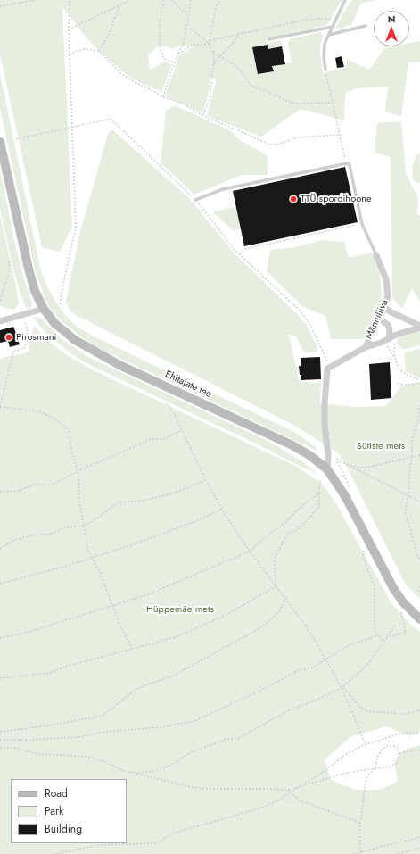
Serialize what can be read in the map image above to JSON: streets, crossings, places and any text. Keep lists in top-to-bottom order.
{
  "streets": {
    "main road": ["Ehitajate tee"],
    "street": ["Männiliiva"]
  },
  "parks": ["Sütiste mets", "Hüppemäe mets"],
  "places": ["TTÜ spordihoone", "Pirosmani"],
  "legend": ["Road", "Park", "Building"],
  "north": "top"
}
